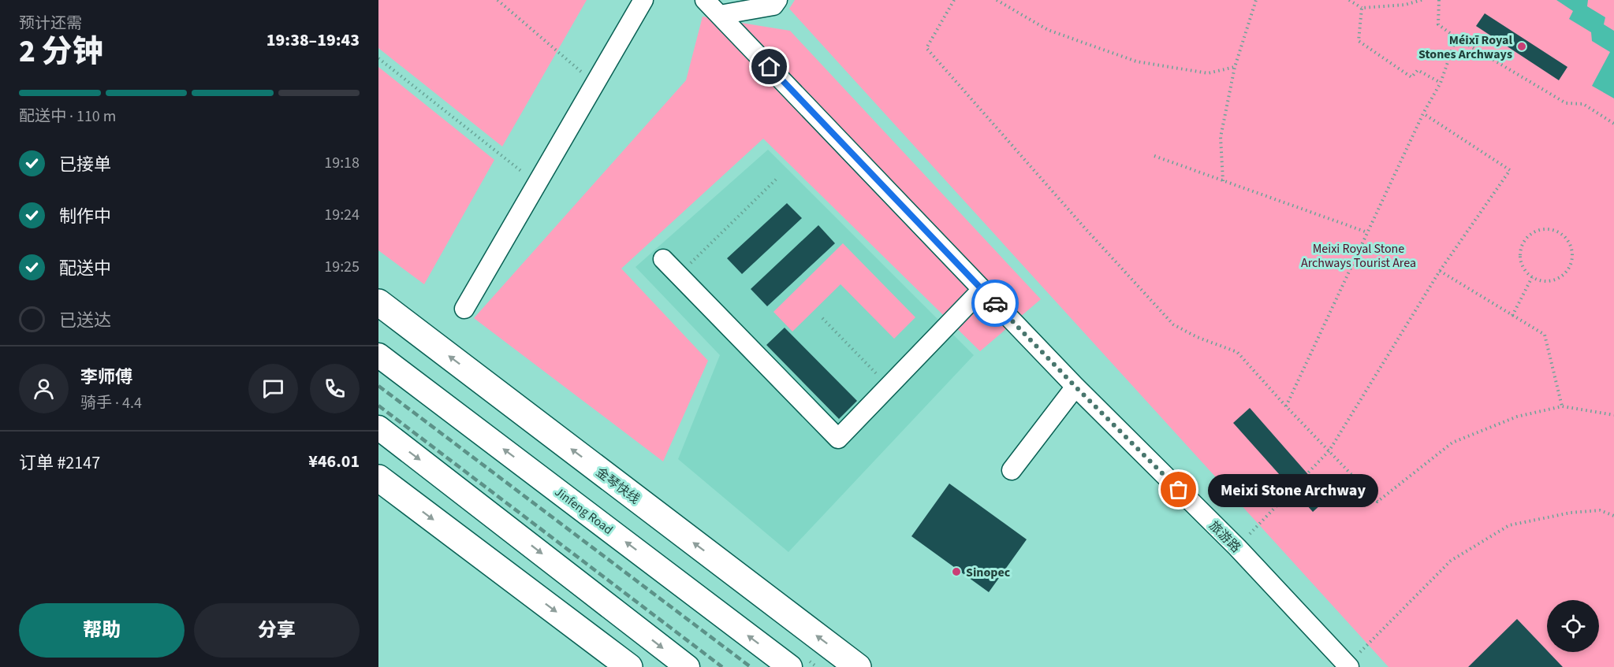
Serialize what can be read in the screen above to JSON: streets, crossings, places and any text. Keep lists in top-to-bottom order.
{
  "streets": {
    "highway": ["金琴快线"],
    "main road": ["Jinfeng Road"],
    "street": ["旅游路"]
  },
  "parks": ["Meixi Royal Stone Archways Tourist Area"],
  "places": ["Méixī Royal Stones Archways", "Meixi Stone Archway", "Sinopec"],
  "page": {
    "heading": ["2 分钟", "预计还需", "19:38–19:43"],
    "panel": [
      "李师傅",
      "骑手 · 4.4",
      "订单 #2147",
      "¥46.01"
    ],
    "bar": "配送中 · 110 m",
    "list": [
      ["已接单", "19:18"],
      ["制作中", "19:24"],
      ["配送中", "19:25"],
      "已送达"
    ],
    "bubble": "Meixi Stone Archway",
    "buttons": ["帮助", "分享"]
  }
}
